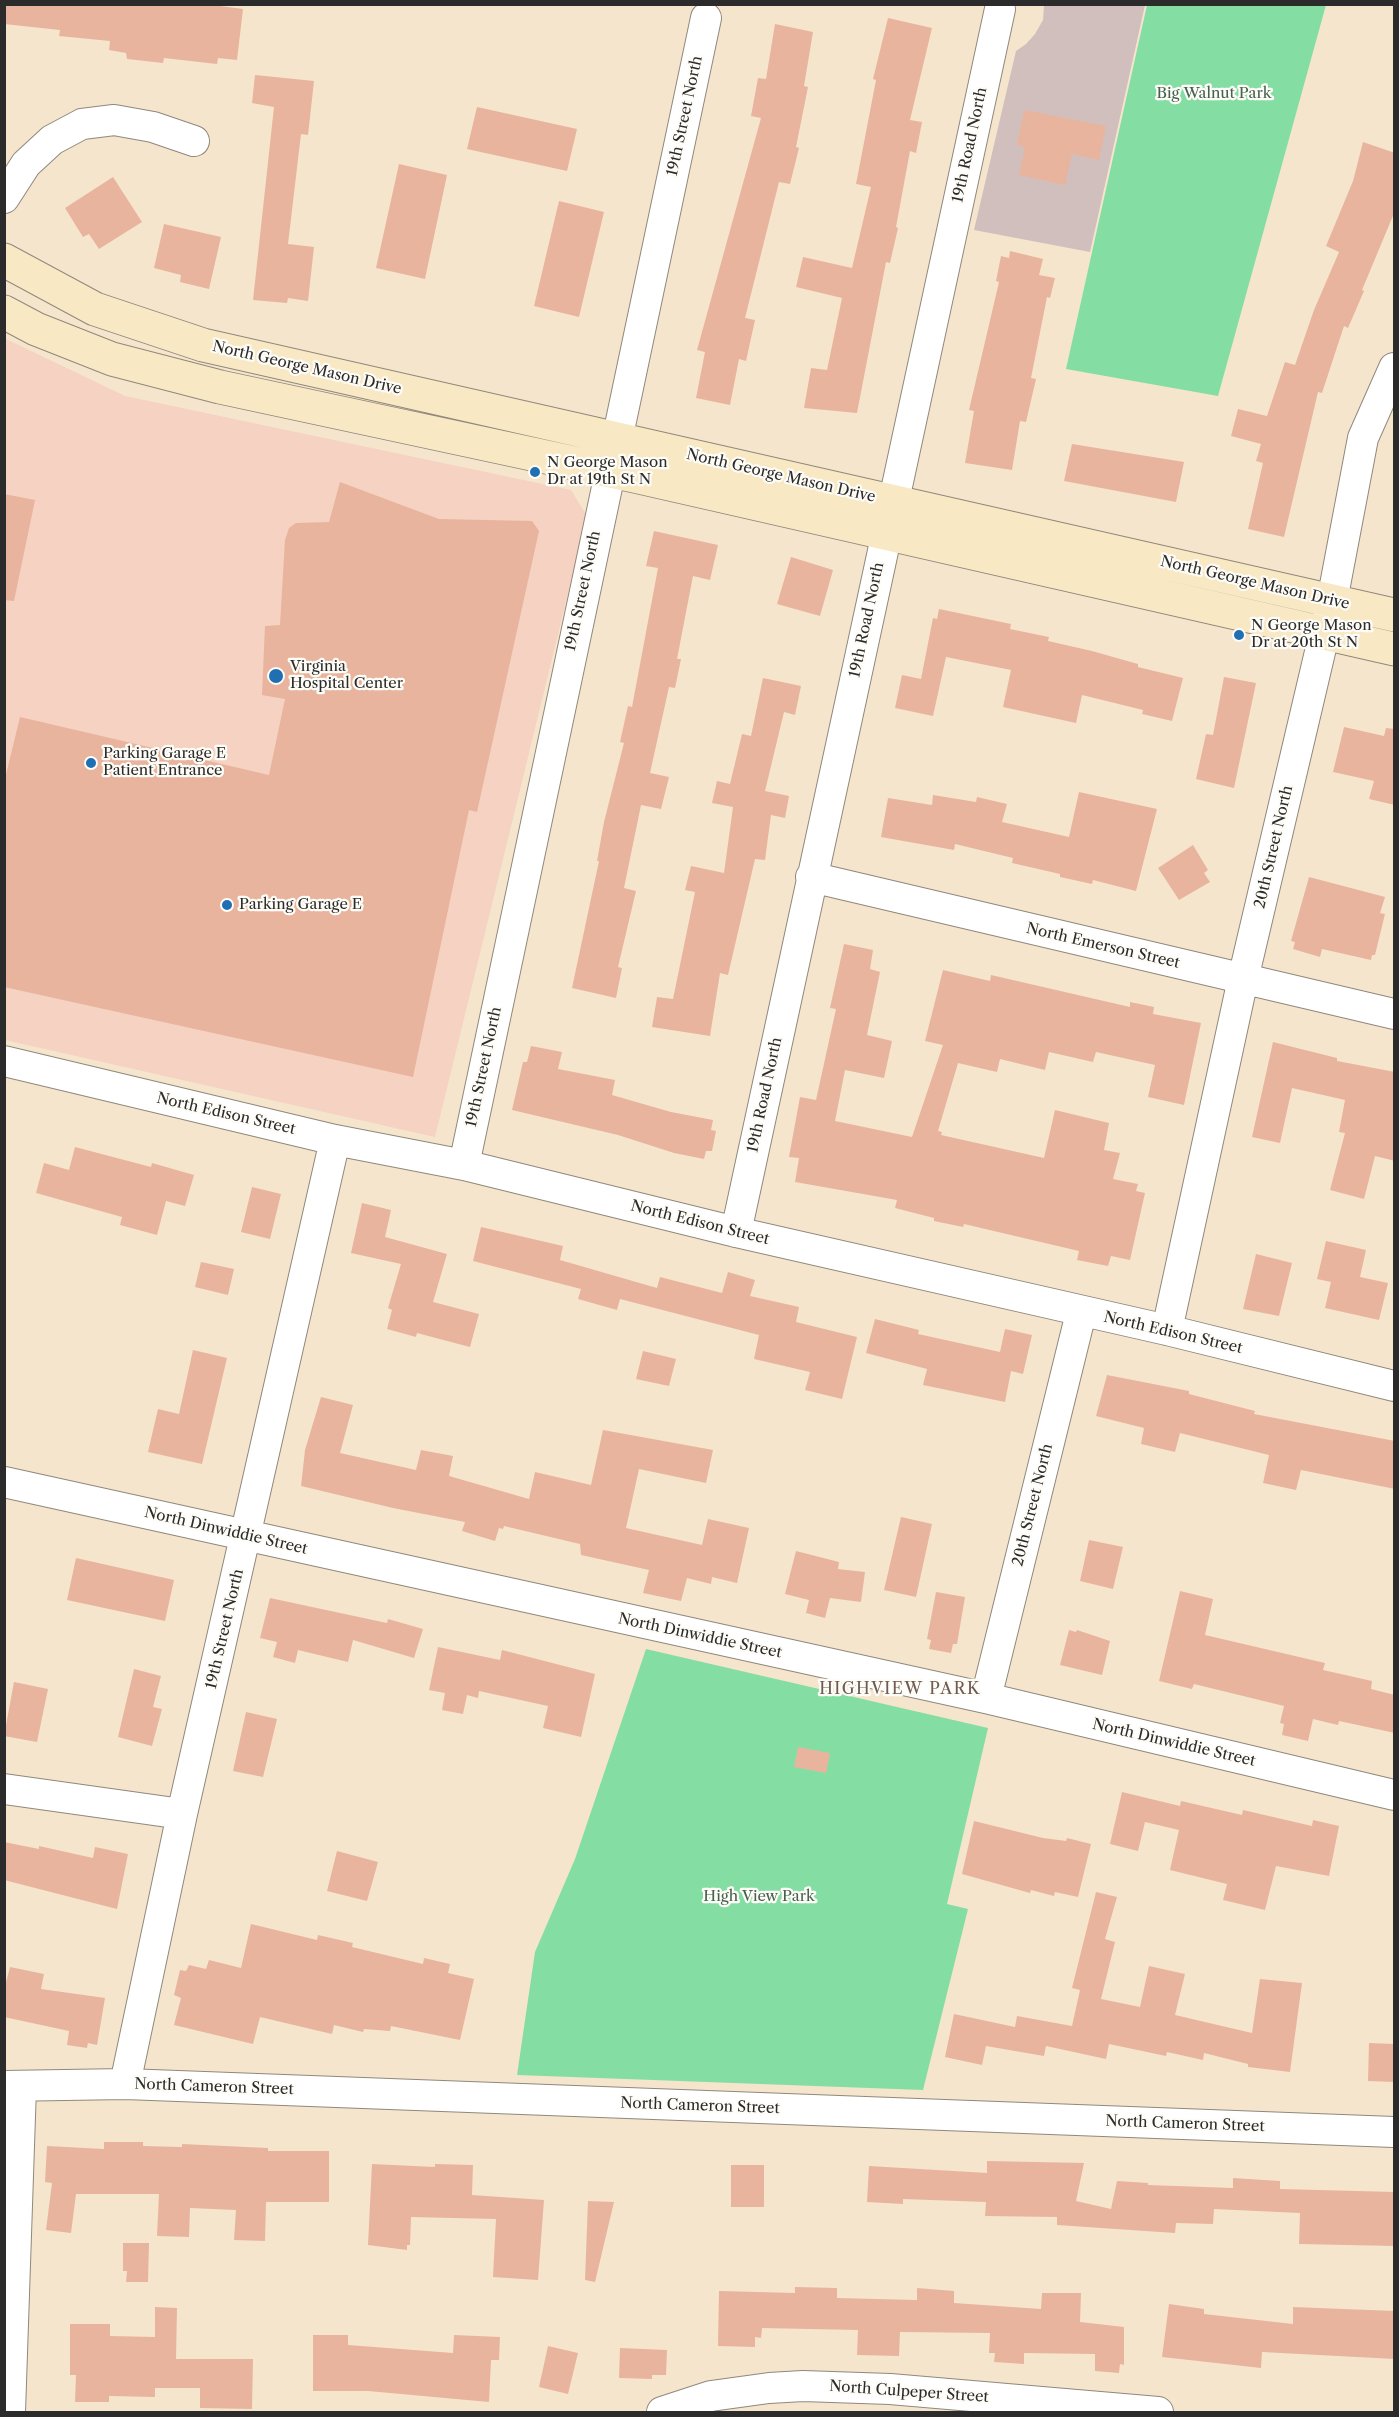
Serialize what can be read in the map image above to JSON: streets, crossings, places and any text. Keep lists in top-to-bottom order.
{
  "streets": {
    "main road": ["North George Mason Drive"],
    "street": [
      "19th Street North",
      "19th Road North",
      "20th Street North",
      "North Emerson Street",
      "North Edison Street",
      "North Dinwiddie Street",
      "North Cameron Street",
      "North Culpeper Street"
    ]
  },
  "crossings": [
    ["19th Street North", "North George Mason Drive"],
    ["19th Street North", "North Edison Street"],
    ["19th Street North", "North Dinwiddie Street"],
    ["19th Street North", "North Cameron Street"],
    ["19th Road North", "North George Mason Drive"],
    ["19th Road North", "North Emerson Street"],
    ["19th Road North", "North Edison Street"],
    ["North George Mason Drive", "20th Street North"],
    ["20th Street North", "North Emerson Street"],
    ["20th Street North", "North Edison Street"],
    ["20th Street North", "North Dinwiddie Street"]
  ],
  "districts": ["HIGHVIEW PARK"],
  "parks": ["Big Walnut Park", "High View Park"],
  "places": [
    "N George Mason Dr at 19th St N",
    "N George Mason Dr at 20th St N",
    "Virginia Hospital Center",
    "Parking Garage E Patient Entrance",
    "Parking Garage E"
  ]
}
